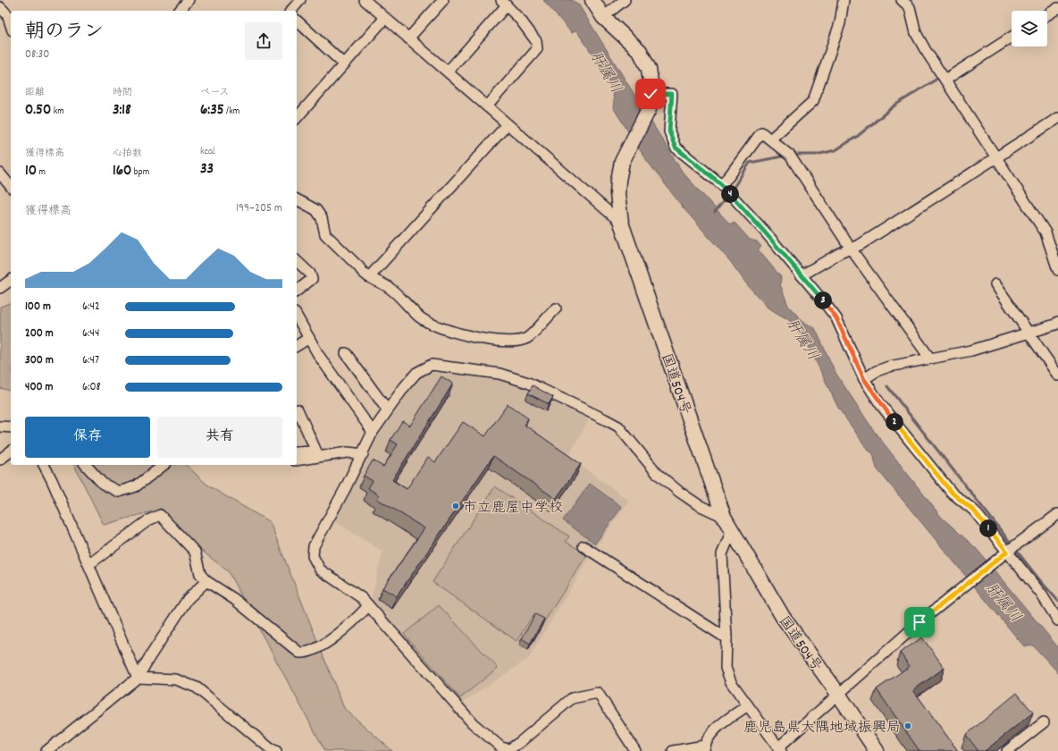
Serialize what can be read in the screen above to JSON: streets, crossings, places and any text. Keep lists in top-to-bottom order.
{
  "streets": {
    "highway": ["国道504号"]
  },
  "water": ["肝属川"],
  "places": ["市立鹿屋中学校", "鹿児島県大隅地域振興局"],
  "page": {
    "heading": ["朝のラン", "08:30"],
    "stats": [
      ["距離", "0.50 km"],
      ["時間", "3:18"],
      ["ペース", "6:35 /km"],
      ["獲得標高", "10 m"],
      ["心拍数", "160 bpm"],
      ["kcal", "33"]
    ],
    "pins": [
      "4",
      "3",
      "2",
      "1"
    ],
    "chart": ["獲得標高", "199–205 m"],
    "list": [
      {
        "name": "100 m",
        "note": "6:42"
      },
      {
        "name": "200 m",
        "note": "6:44"
      },
      {
        "name": "300 m",
        "note": "6:47"
      },
      {
        "name": "400 m",
        "note": "6:08"
      }
    ],
    "buttons": ["保存", "共有"]
  }
}
